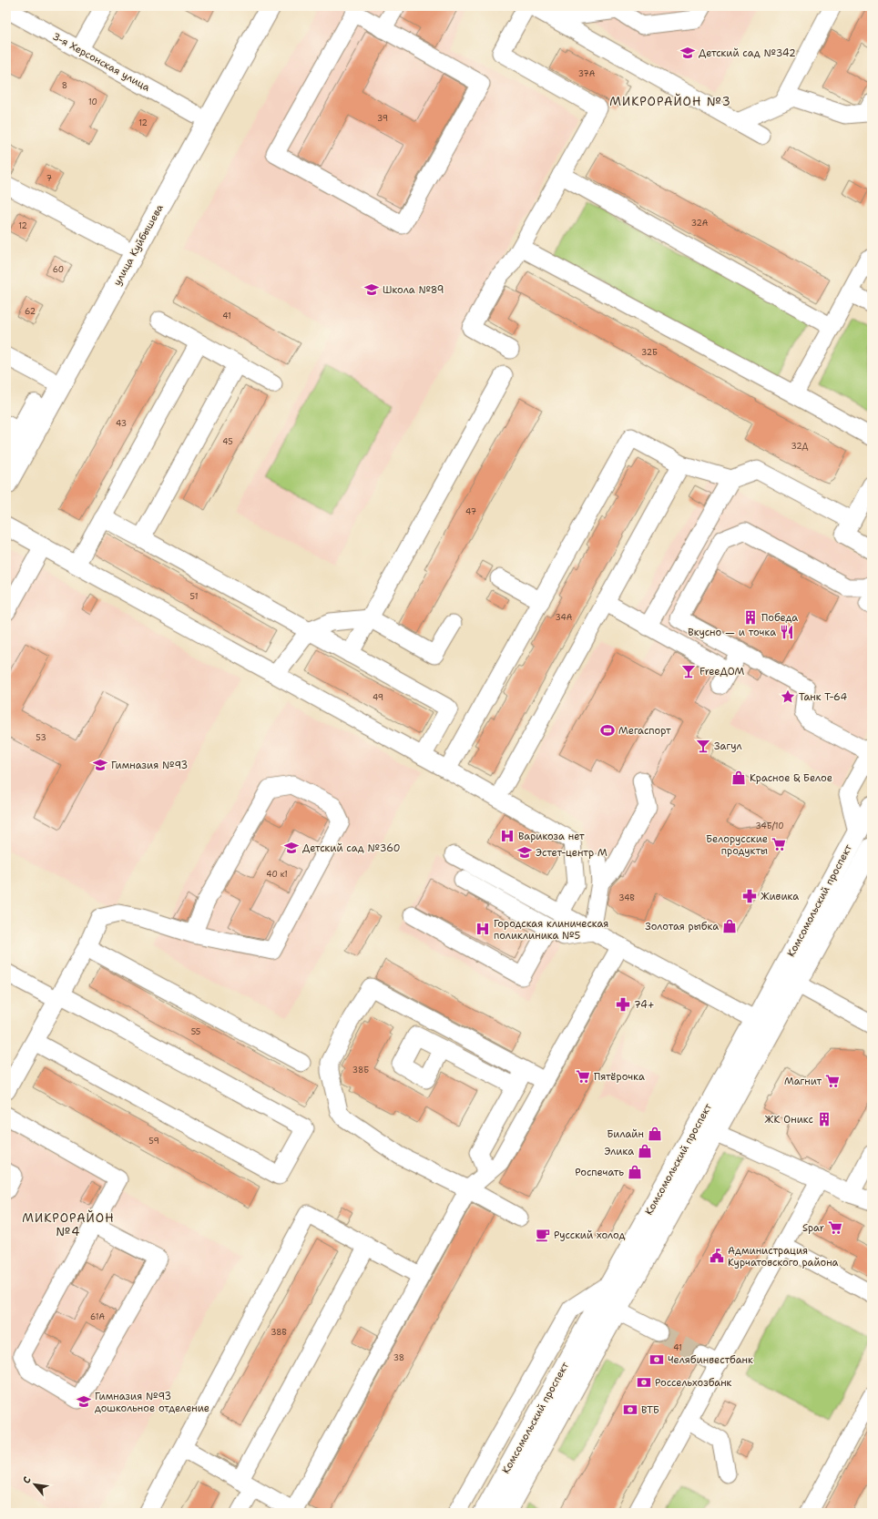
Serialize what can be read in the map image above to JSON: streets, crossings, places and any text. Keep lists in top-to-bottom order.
{
  "streets": {
    "main road": ["улица Куйбышева", "Комсомольский проспект"],
    "street": ["3-я Херсонская улица"]
  },
  "crossings": [
    ["3-я Херсонская улица", "улица Куйбышева"]
  ],
  "districts": ["МИКРОРАЙОН №3", "МИКРОРАЙОН №4"],
  "places": {
    "school or university": [
      "Детский сад №342",
      "Школа №89",
      "Гимназия №93",
      "Детский сад №360",
      "Эстет-центр М",
      "Гимназия №93 дошкольное отделение"
    ],
    "building": ["Победа", "ЖК Оникс"],
    "restaurant": ["Вкусно — и точка"],
    "bar": ["FreeДОМ", "Загул"],
    "place": ["Танк Т-64"],
    "sports": ["Мегаспорт"],
    "shop": [
      "Красное & Белое",
      "Золотая рыбка",
      "Билайн",
      "Элика",
      "Роспечать"
    ],
    "hospital": ["Варикоза нет", "Городская клиническая поликлиника №5"],
    "supermarket": [
      "Белорусские продукты",
      "Пятёрочка",
      "Магнит",
      "Spar"
    ],
    "pharmacy": ["Живика", "74+"],
    "cafe": ["Русский холод"],
    "public building": ["Администрация Курчатовского района"],
    "bank": ["Челябинвестбанк", "Россельхозбанк", "ВТБ"]
  },
  "house_numbers": [
    "37А",
    "8",
    "10",
    "39",
    "12",
    "7",
    "32А",
    "12",
    "60",
    "62",
    "41",
    "32Б",
    "43",
    "45",
    "32Д",
    "47",
    "51",
    "34А",
    "49",
    "53",
    "34Б/10",
    "40 к1",
    "34В",
    "55",
    "38Б",
    "59",
    "61А",
    "38В",
    "41",
    "38"
  ],
  "north": "top left"
}
